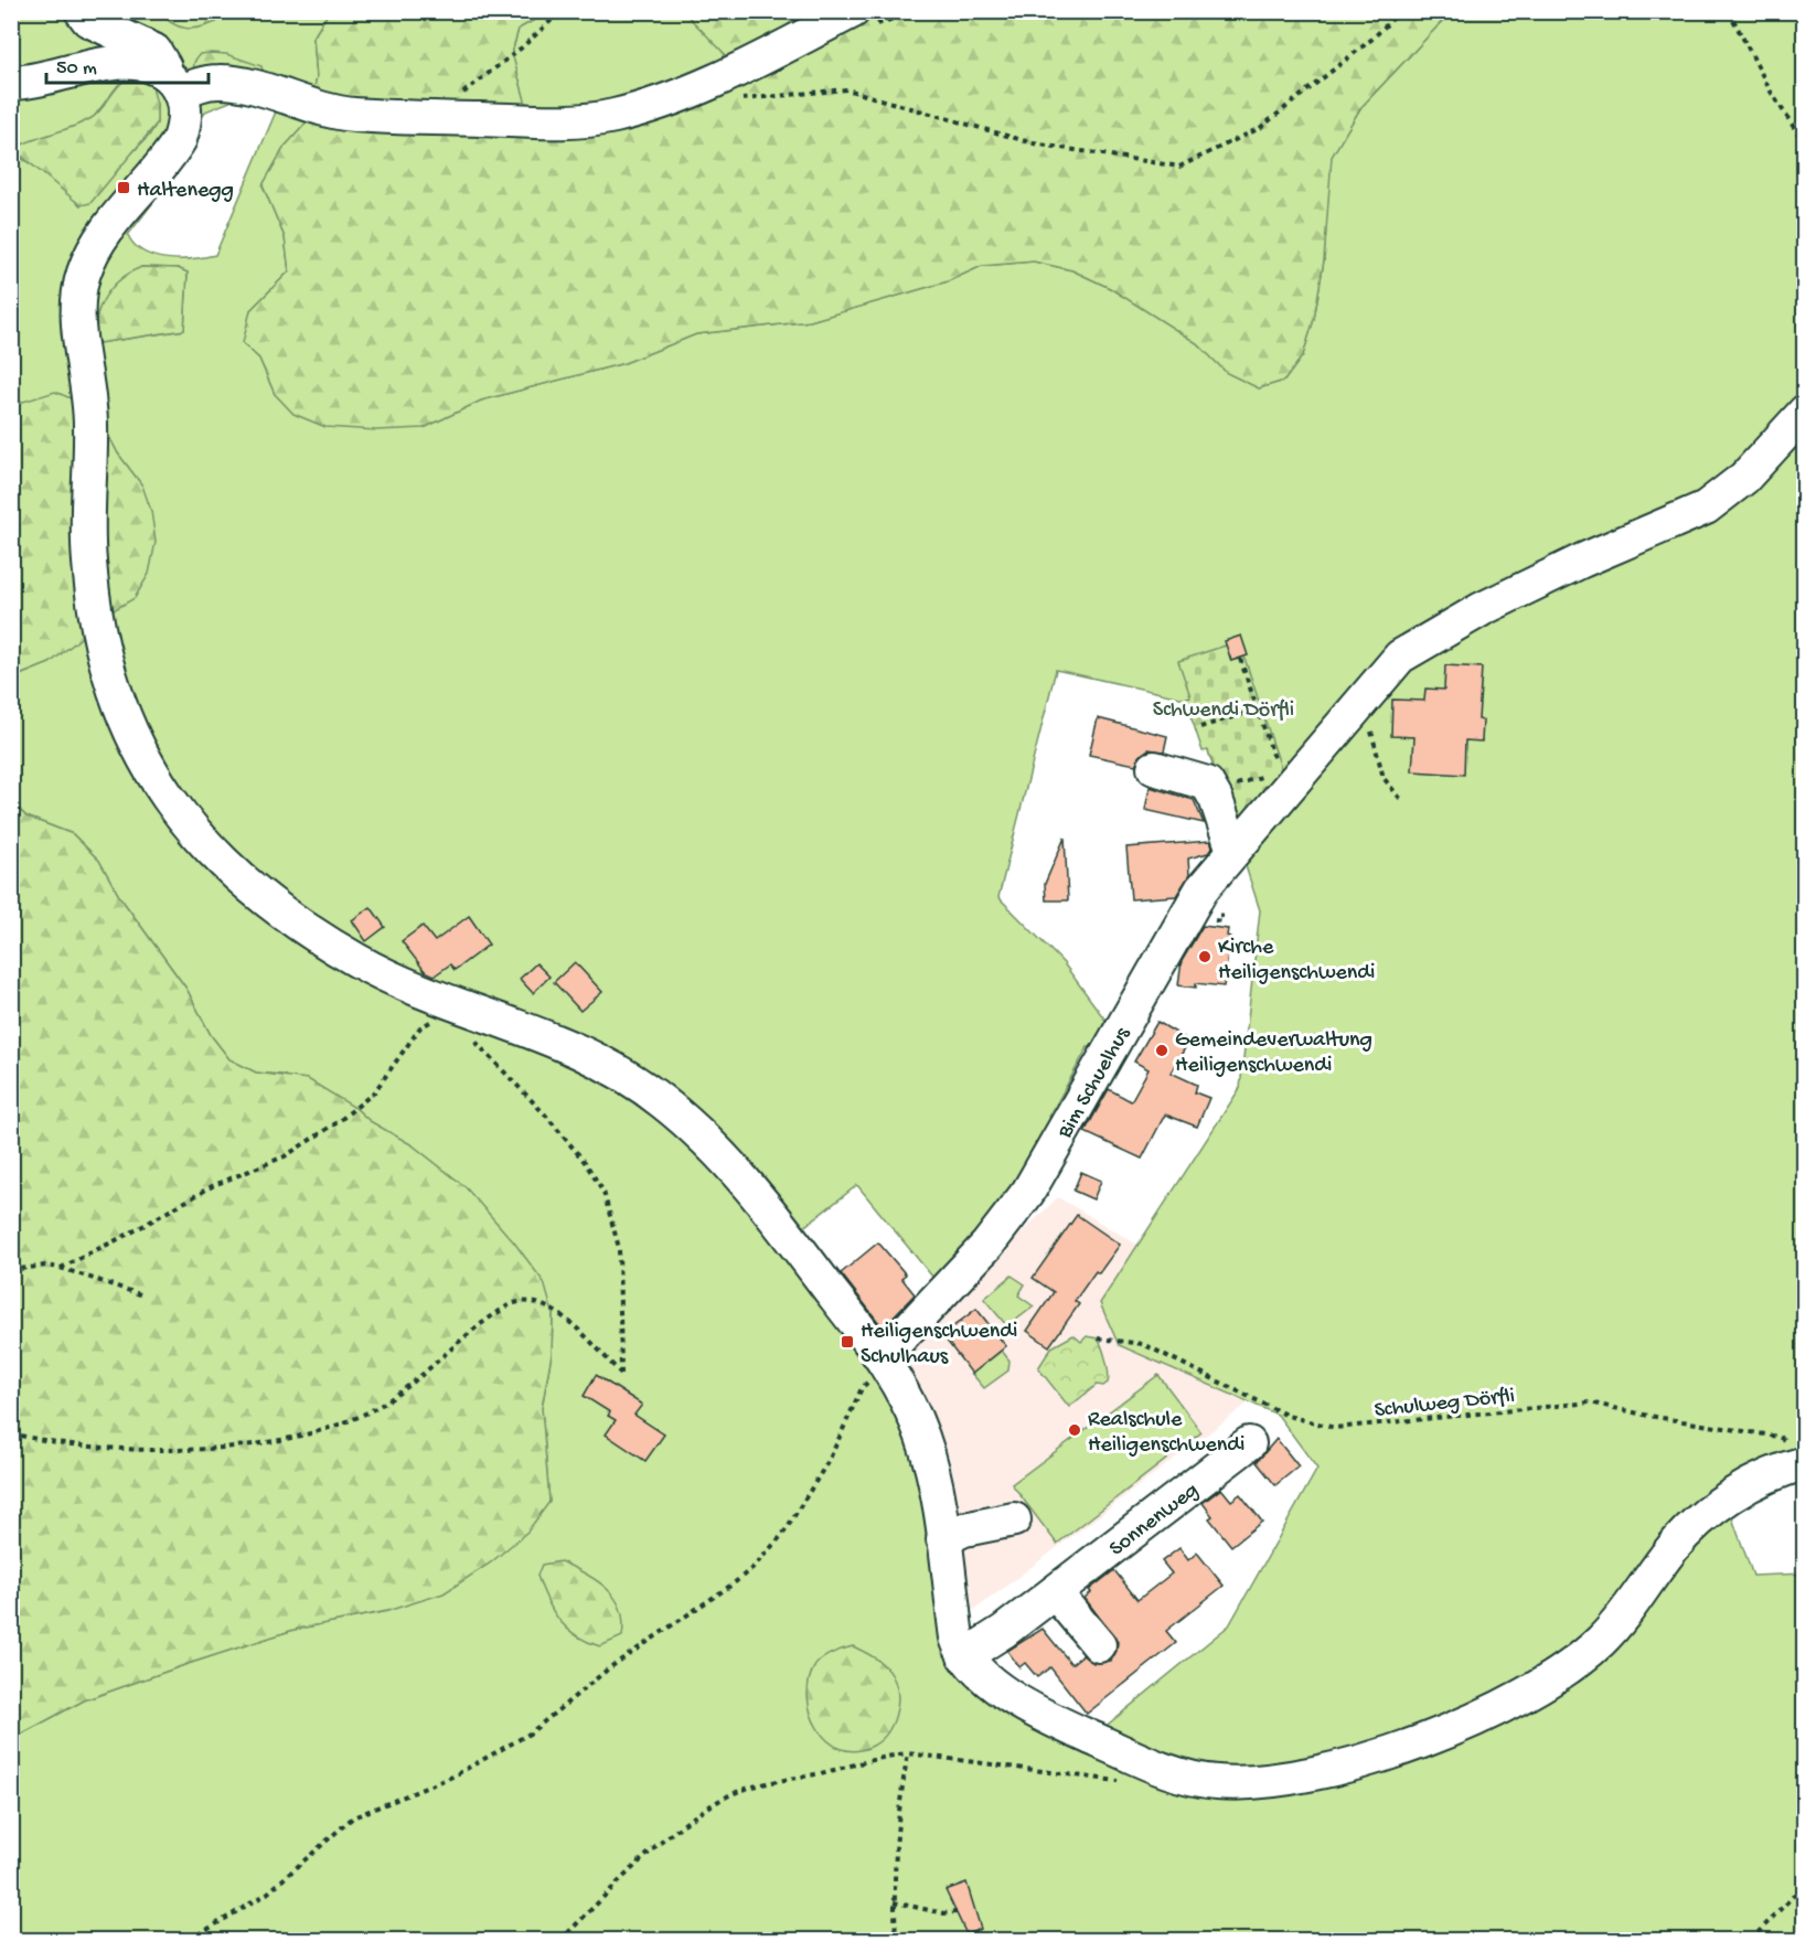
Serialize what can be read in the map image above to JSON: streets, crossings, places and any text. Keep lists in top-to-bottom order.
{
  "streets": {
    "street": ["Bim Schuelhus", "Sonnenweg"],
    "path": ["Schulweg Dörfli"]
  },
  "parks": ["Schwendi Dörfli"],
  "places": {
    "transit": ["Haltenegg", "Heiligenschwendi Schulhaus"],
    "other": ["Kirche Heiligenschwendi", "Gemeindeverwaltung Heiligenschwendi", "Realschule Heiligenschwendi"]
  },
  "scale_bar": "50 m"
}
